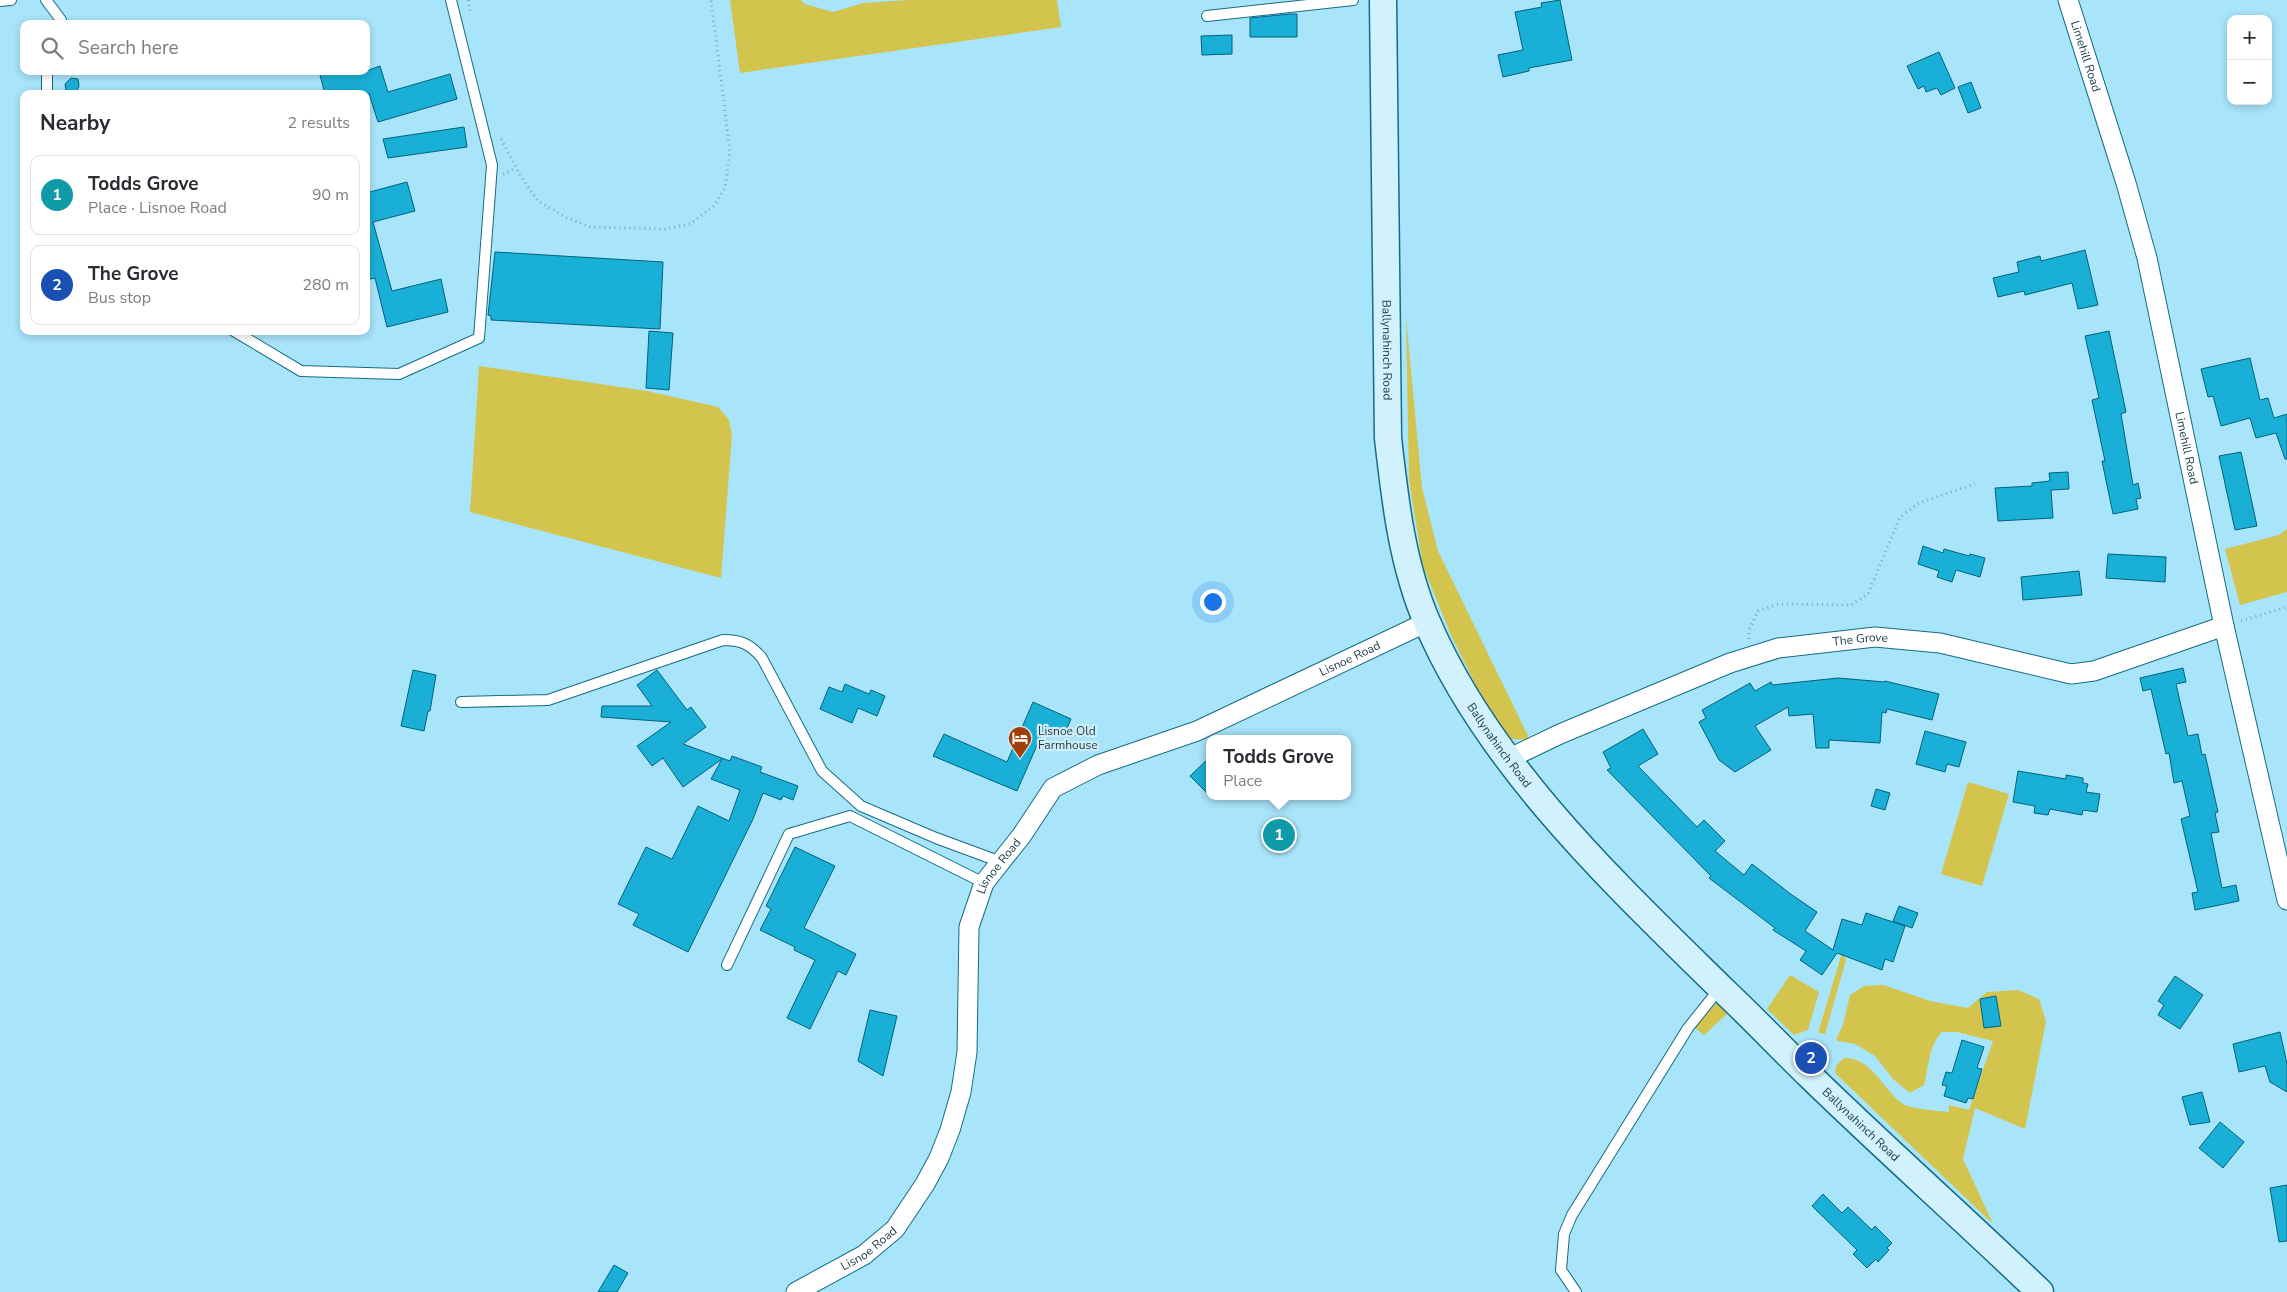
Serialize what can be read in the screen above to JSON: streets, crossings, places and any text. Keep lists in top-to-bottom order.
{
  "streets": {
    "street": [
      "Limehill Road",
      "Ballynahinch Road",
      "The Grove",
      "Lisnoe Road"
    ]
  },
  "crossings": [
    ["Limehill Road", "The Grove"],
    ["Ballynahinch Road", "The Grove"],
    ["Ballynahinch Road", "Lisnoe Road"]
  ],
  "places": {
    "hotel": ["Lisnoe Old Farmhouse"]
  },
  "page": {
    "map_buttons": ["+", "−"],
    "search": "Search here",
    "heading": ["Nearby", "2 results"],
    "list": [
      {
        "mark": "1",
        "name": "Todds Grove",
        "note": "Place · Lisnoe Road",
        "value": "90 m"
      },
      {
        "mark": "2",
        "name": "The Grove",
        "note": "Bus stop",
        "value": "280 m"
      }
    ],
    "popup": ["Todds Grove", "Place"],
    "pins": ["1", "2"]
  }
}
